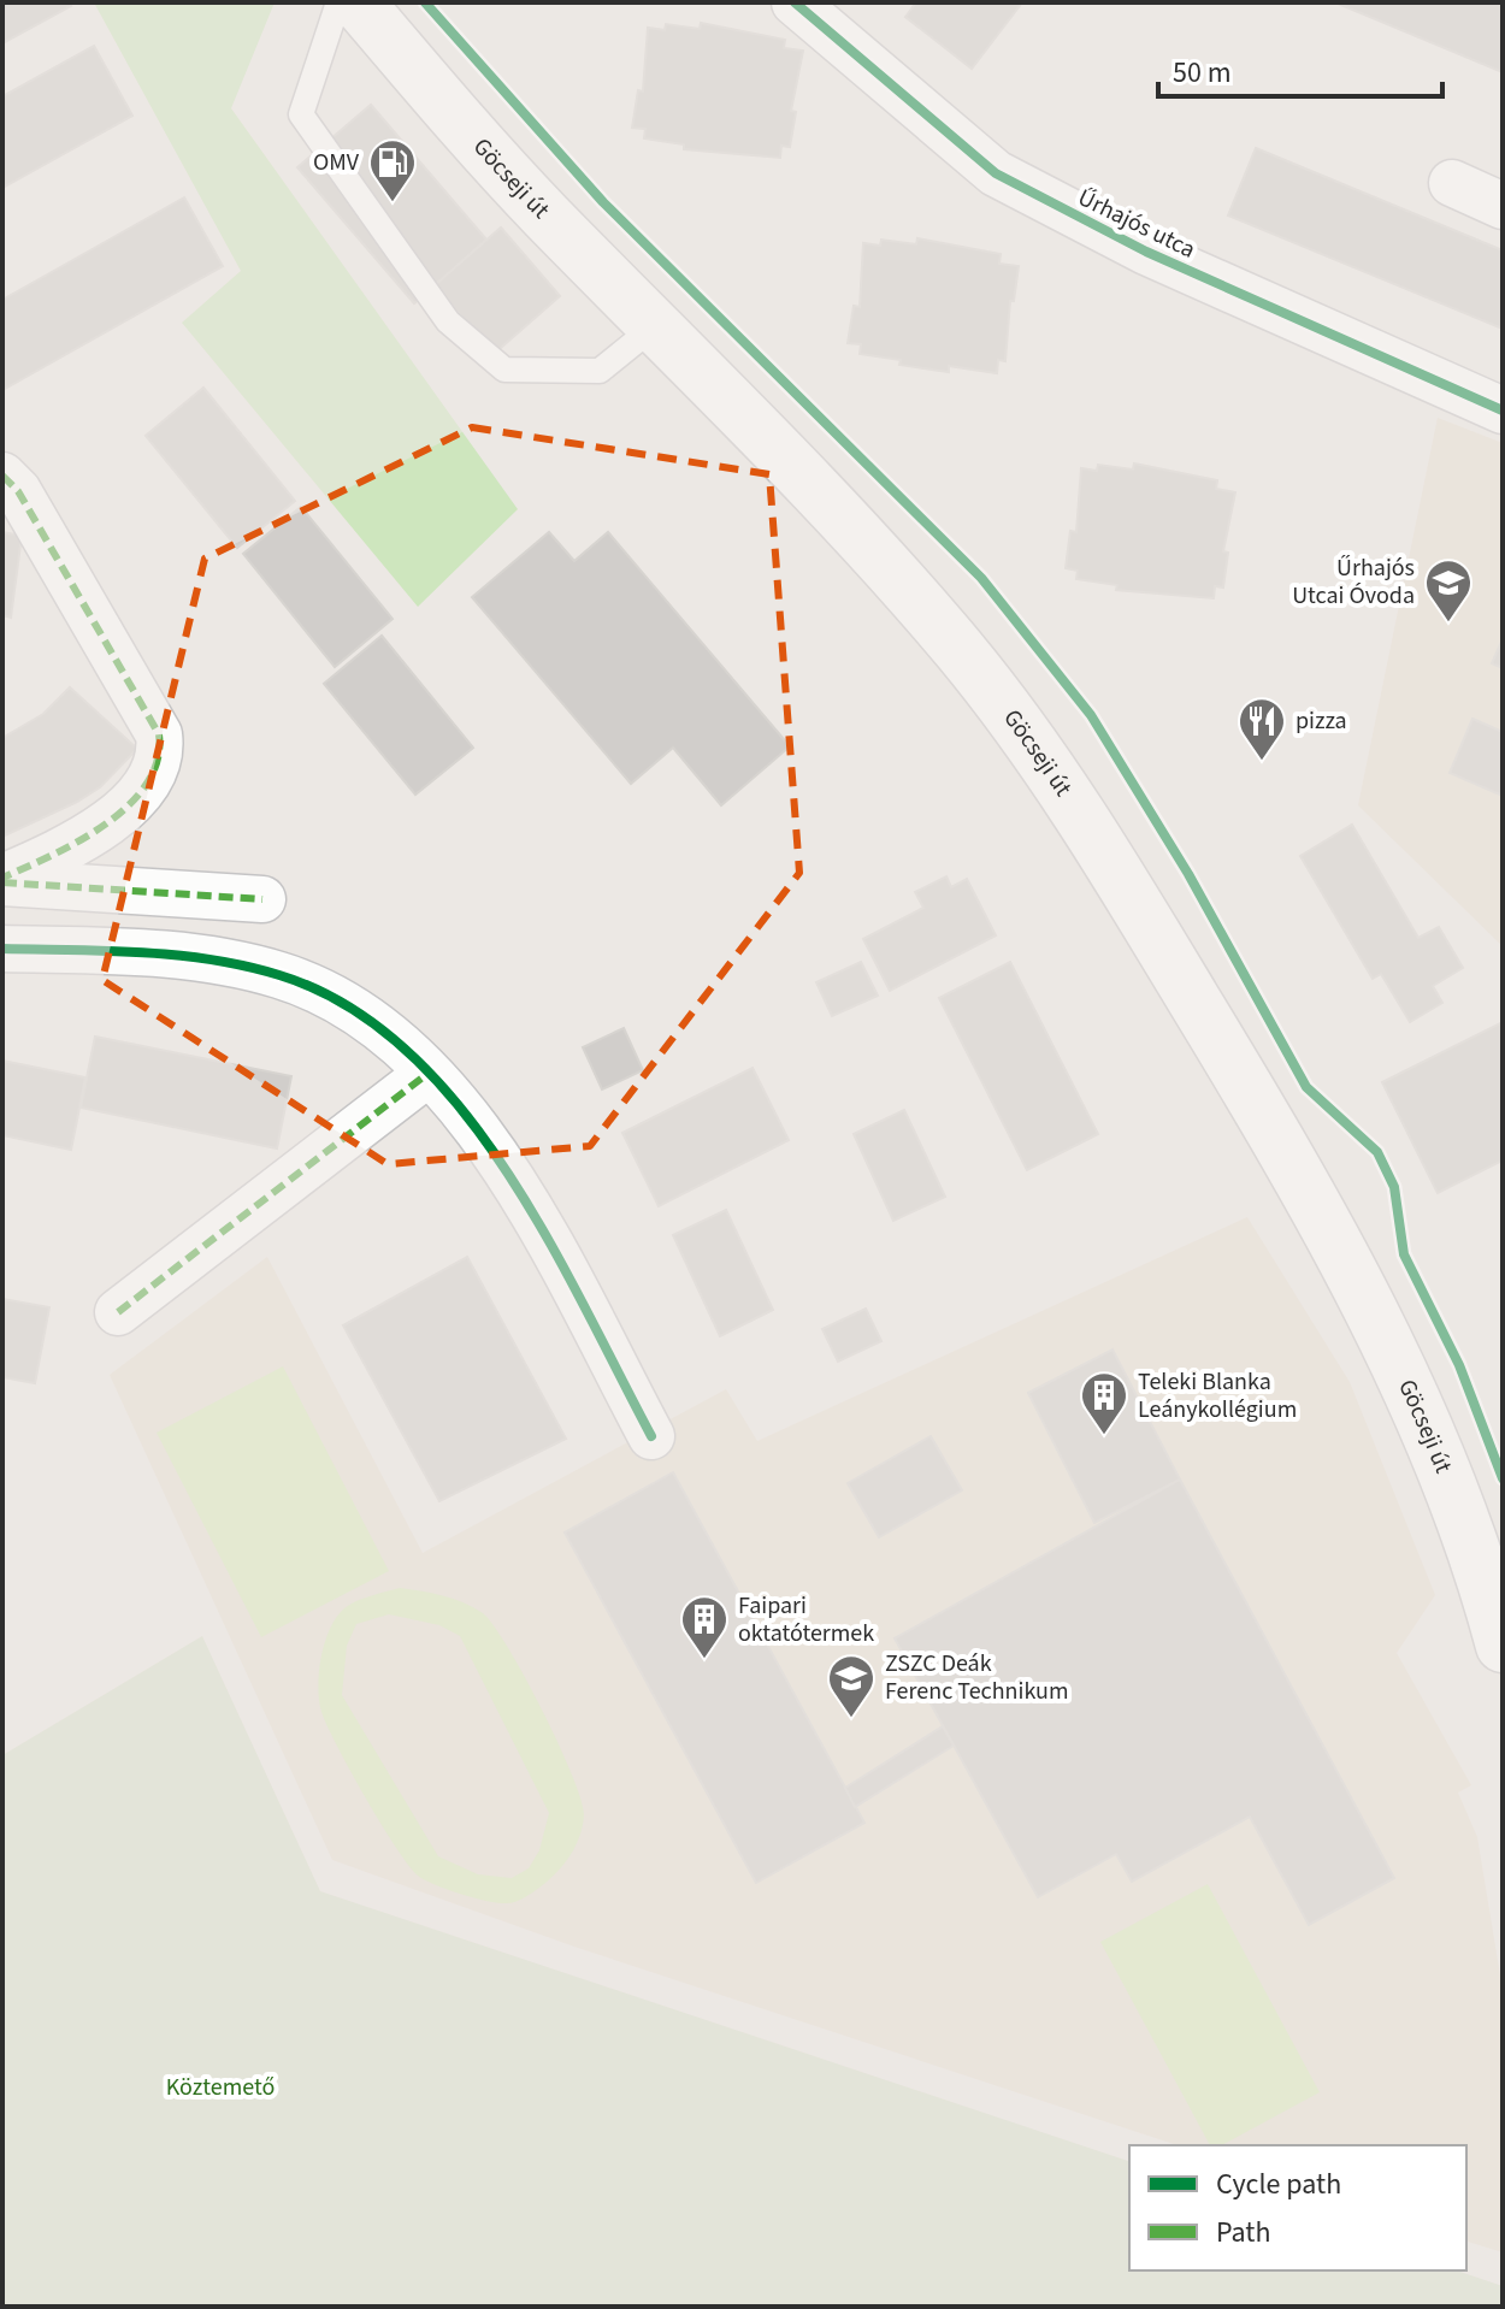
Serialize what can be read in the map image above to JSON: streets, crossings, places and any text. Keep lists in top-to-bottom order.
{
  "streets": {
    "main road": ["Göcseji út"],
    "street": ["Űrhajós utca"]
  },
  "parks": ["Köztemető"],
  "places": {
    "fuel station": ["OMV"],
    "school or university": ["Űrhajós Utcai Óvoda", "ZSZC Deák Ferenc Technikum"],
    "restaurant": ["pizza"],
    "building": ["Teleki Blanka Leánykollégium", "Faipari oktatótermek"]
  },
  "legend": ["Cycle path", "Path"],
  "scale_bar": "50 m"
}
